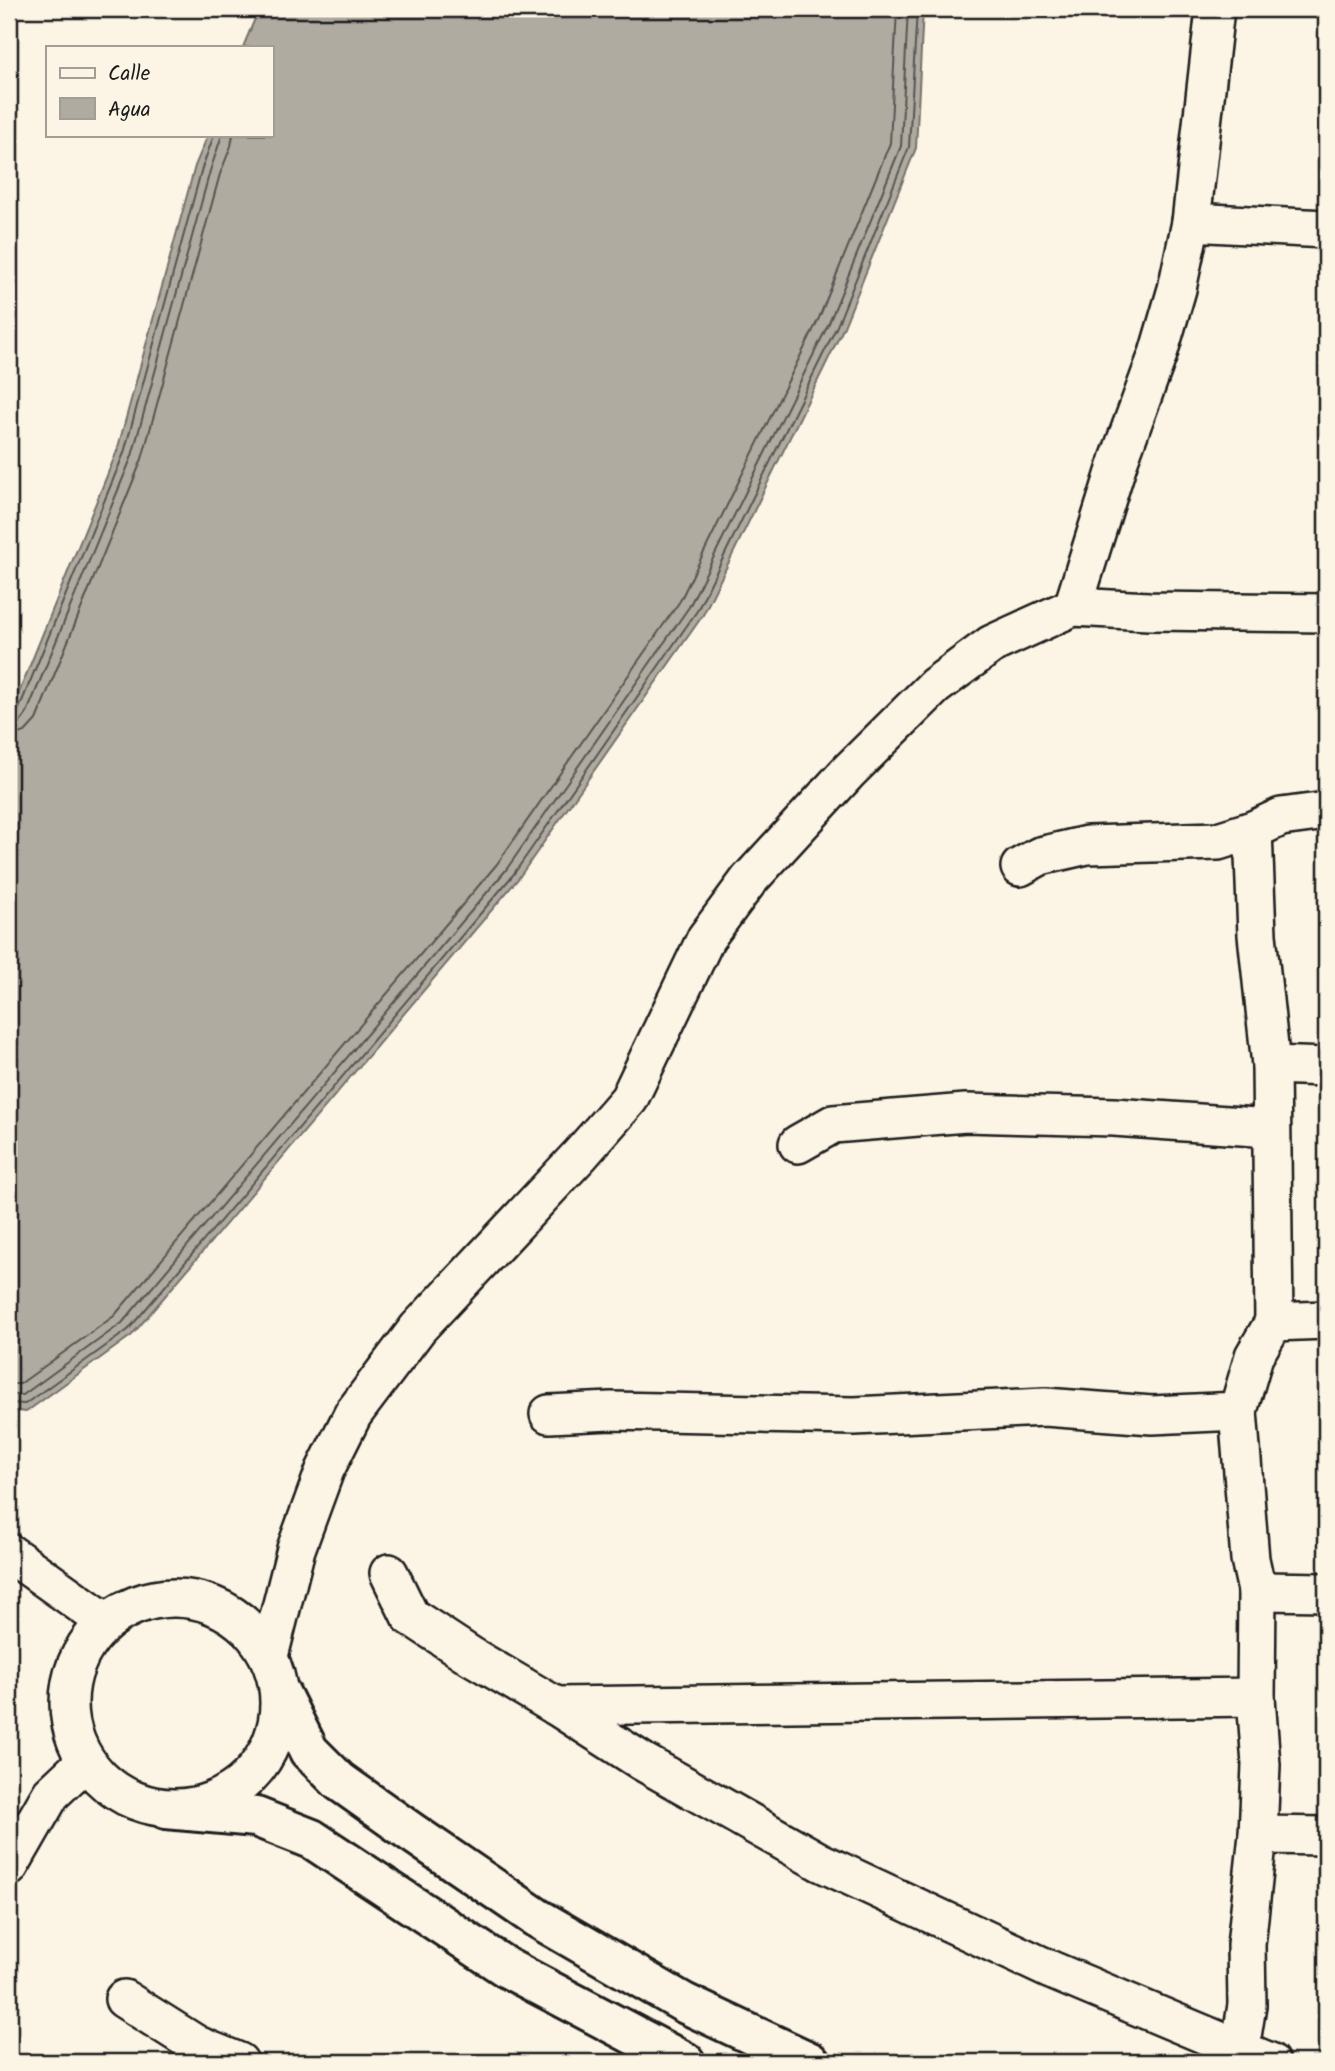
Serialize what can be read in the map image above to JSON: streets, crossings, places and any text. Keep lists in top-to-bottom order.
{
  "legend": ["Calle", "Agua"]
}
